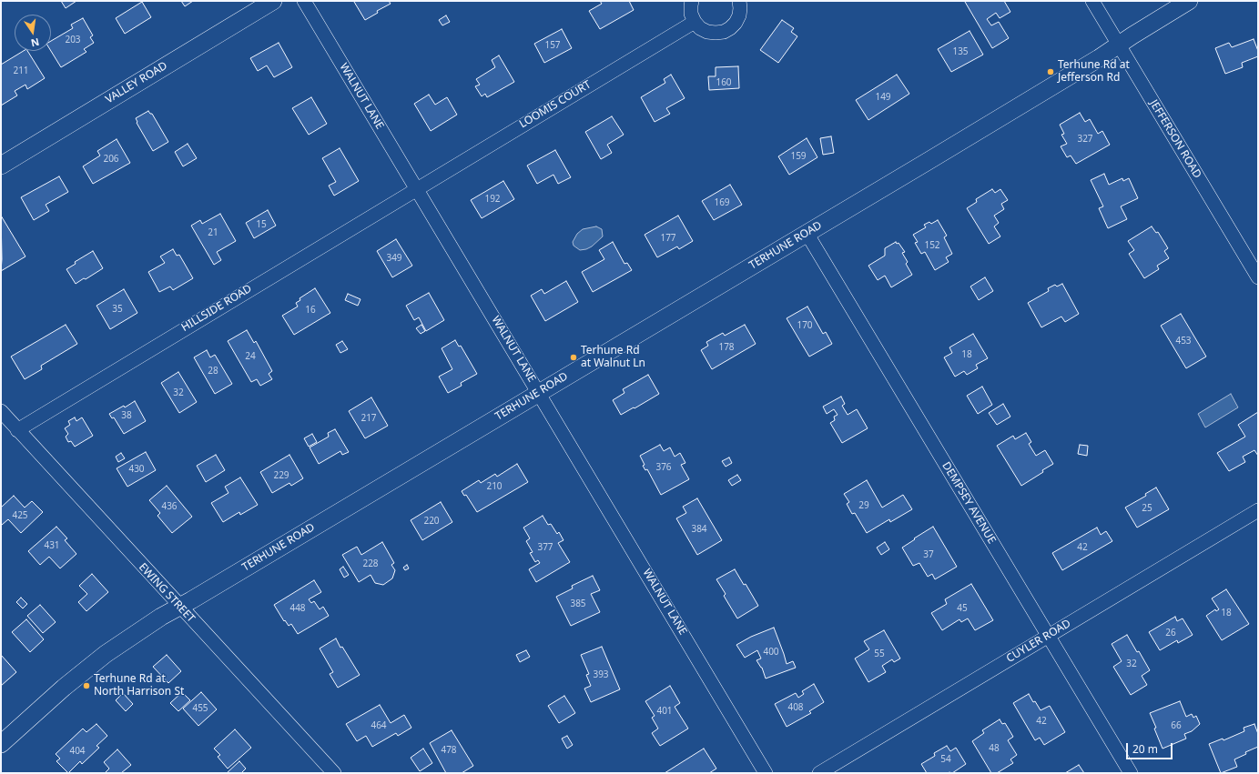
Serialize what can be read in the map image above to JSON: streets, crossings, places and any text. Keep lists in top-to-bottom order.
{
  "streets": {
    "street": [
      "VALLEY ROAD",
      "WALNUT LANE",
      "LOOMIS COURT",
      "JEFFERSON ROAD",
      "TERHUNE ROAD",
      "HILLSIDE ROAD",
      "DEMPSEY AVENUE",
      "EWING STREET",
      "CUYLER ROAD"
    ]
  },
  "crossings": [
    ["WALNUT LANE", "LOOMIS COURT"],
    ["WALNUT LANE", "TERHUNE ROAD"],
    ["WALNUT LANE", "HILLSIDE ROAD"],
    ["LOOMIS COURT", "HILLSIDE ROAD"],
    ["JEFFERSON ROAD", "TERHUNE ROAD"],
    ["TERHUNE ROAD", "DEMPSEY AVENUE"],
    ["TERHUNE ROAD", "EWING STREET"],
    ["HILLSIDE ROAD", "EWING STREET"],
    ["DEMPSEY AVENUE", "CUYLER ROAD"]
  ],
  "places": ["Terhune Rd at Jefferson Rd", "Terhune Rd at Walnut Ln", "Terhune Rd at North Harrison St"],
  "house_numbers": [
    "203",
    "157",
    "135",
    "211",
    "160",
    "149",
    "327",
    "159",
    "206",
    "192",
    "169",
    "15",
    "21",
    "177",
    "152",
    "349",
    "35",
    "16",
    "170",
    "453",
    "178",
    "18",
    "24",
    "28",
    "32",
    "38",
    "217",
    "376",
    "430",
    "229",
    "210",
    "29",
    "436",
    "25",
    "425",
    "220",
    "384",
    "431",
    "377",
    "42",
    "37",
    "228",
    "385",
    "448",
    "45",
    "18",
    "26",
    "400",
    "55",
    "32",
    "393",
    "408",
    "455",
    "401",
    "42",
    "464",
    "66",
    "48",
    "478",
    "404",
    "54"
  ],
  "scale_bar": "20 m",
  "north": "bottom"
}
